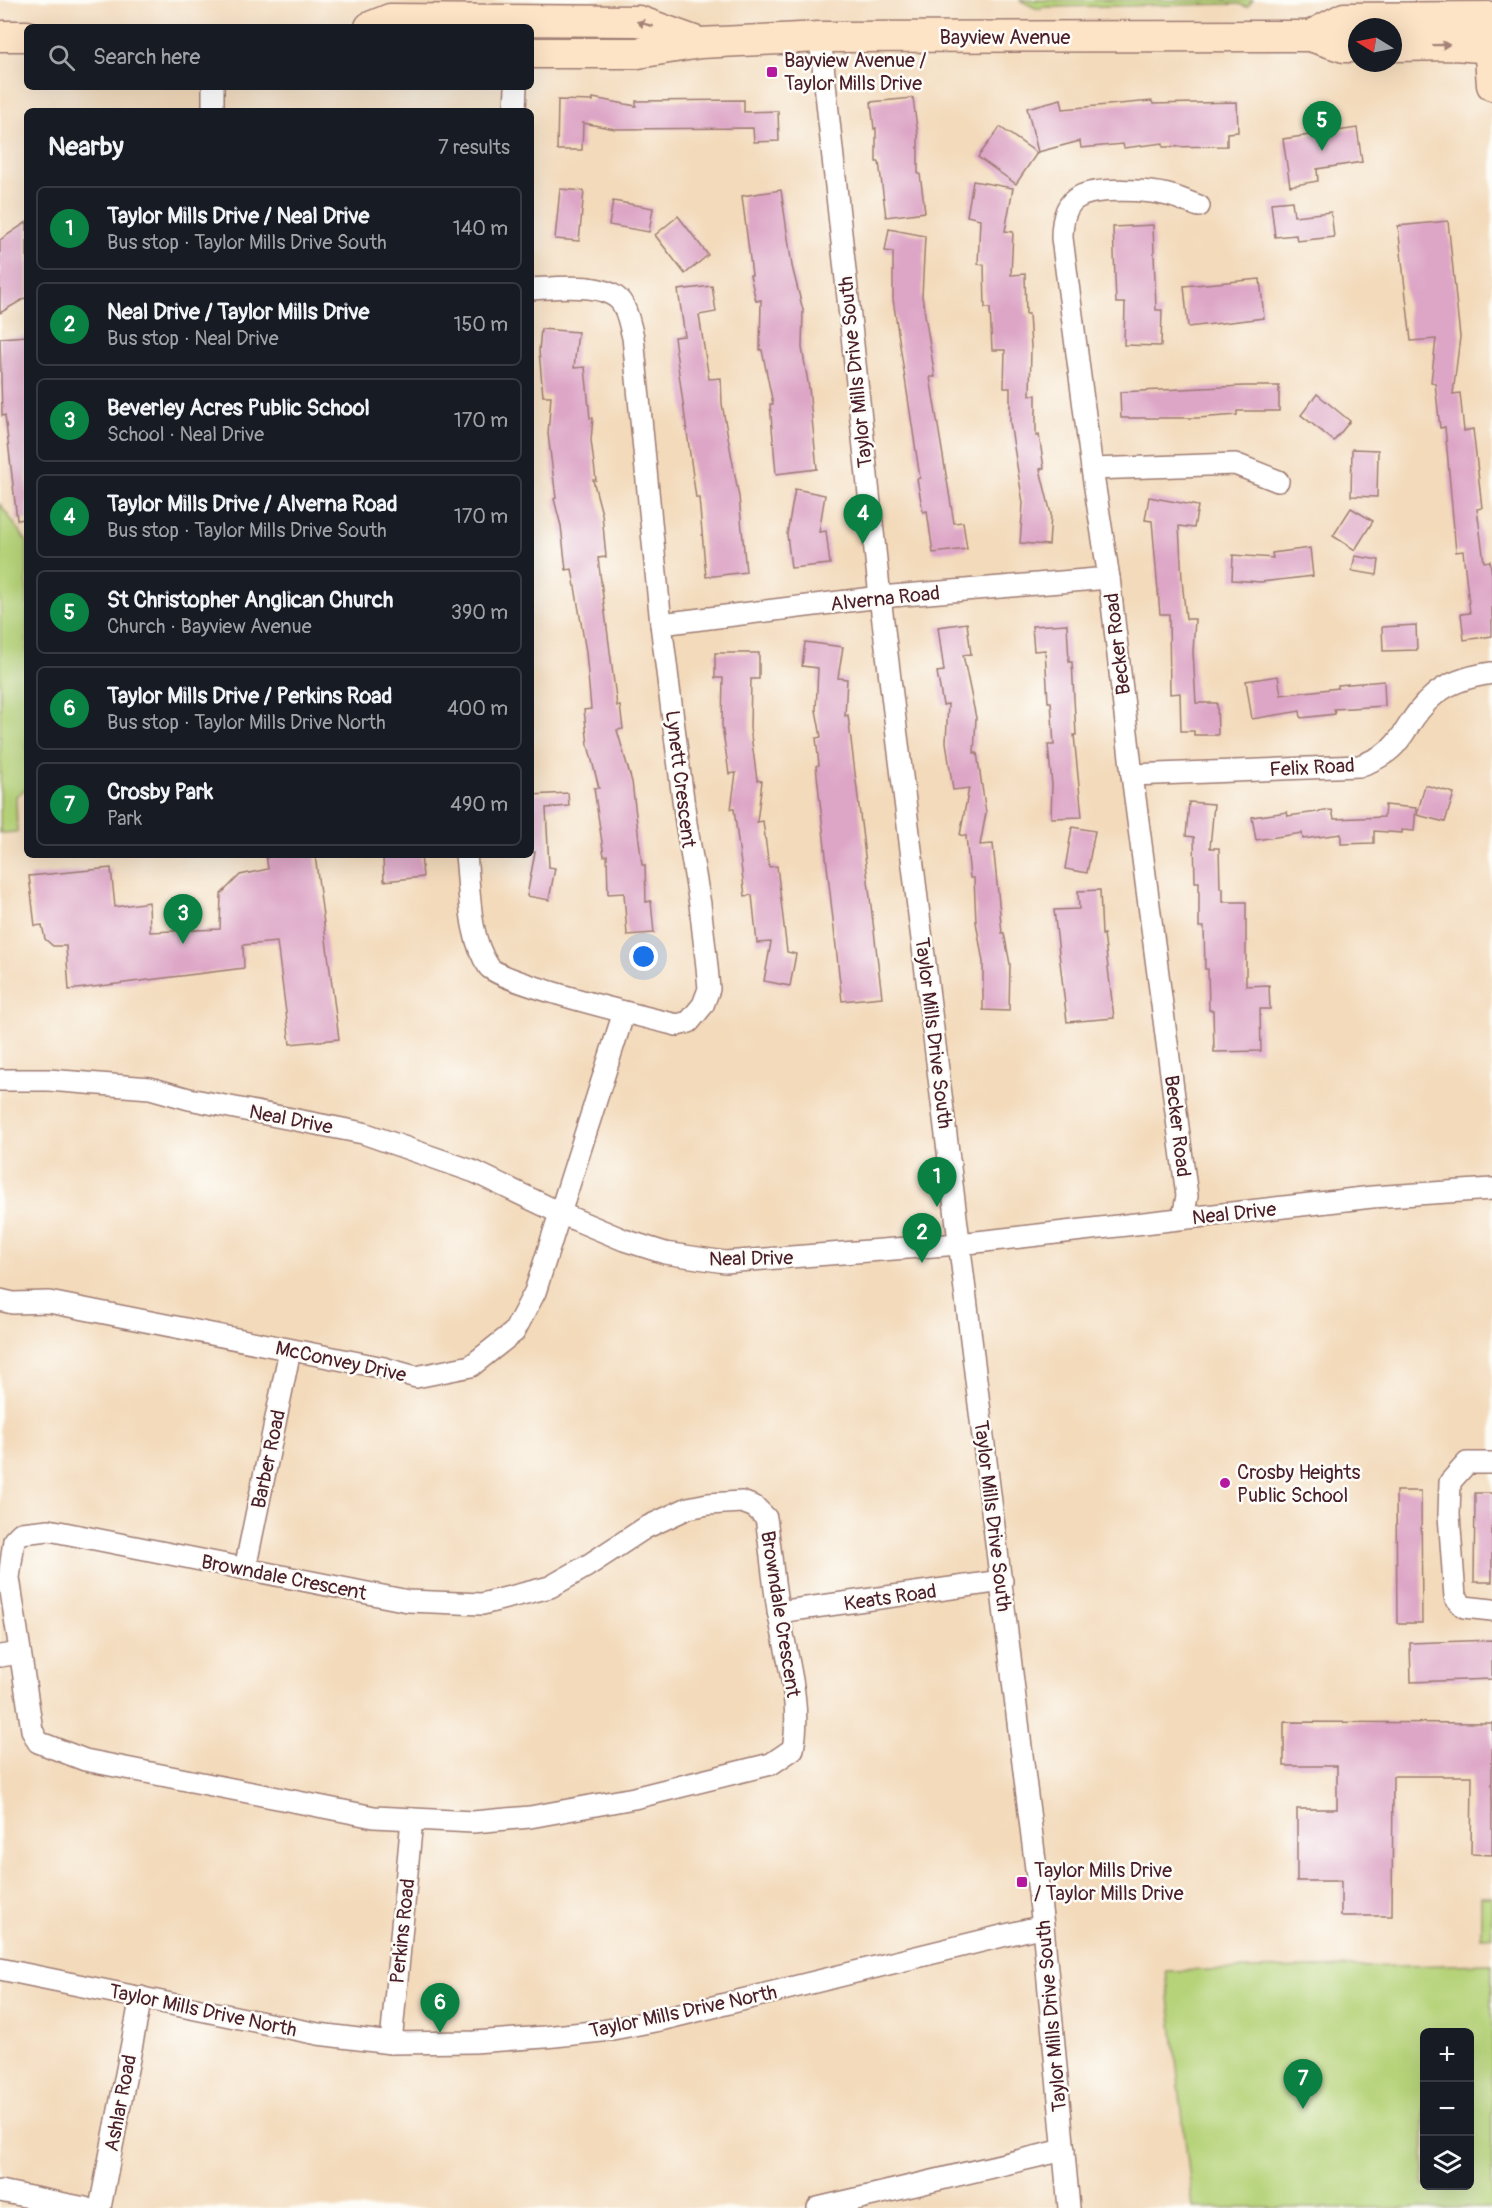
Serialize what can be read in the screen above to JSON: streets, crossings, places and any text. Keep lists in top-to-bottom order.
{
  "streets": {
    "main road": ["Bayview Avenue"],
    "street": [
      "Taylor Mills Drive South",
      "Alverna Road",
      "Becker Road",
      "Felix Road",
      "Lynett Crescent",
      "Neal Drive",
      "McConvey Drive",
      "Barber Road",
      "Browndale Crescent",
      "Keats Road",
      "Perkins Road",
      "Taylor Mills Drive North",
      "Ashlar Road"
    ]
  },
  "crossings": [
    ["Bayview Avenue", "Taylor Mills Drive South"],
    ["Taylor Mills Drive South", "Alverna Road"],
    ["Taylor Mills Drive South", "Neal Drive"],
    ["Taylor Mills Drive South", "Keats Road"],
    ["Taylor Mills Drive South", "Taylor Mills Drive North"],
    ["Alverna Road", "Becker Road"],
    ["Alverna Road", "Lynett Crescent"],
    ["Becker Road", "Felix Road"],
    ["Becker Road", "Neal Drive"],
    ["Lynett Crescent", "McConvey Drive"],
    ["Neal Drive", "McConvey Drive"],
    ["McConvey Drive", "Barber Road"],
    ["Barber Road", "Browndale Crescent"],
    ["Browndale Crescent", "Keats Road"],
    ["Browndale Crescent", "Perkins Road"],
    ["Perkins Road", "Taylor Mills Drive North"],
    ["Taylor Mills Drive North", "Ashlar Road"]
  ],
  "places": {
    "transit": ["Bayview Avenue / Taylor Mills Drive", "Taylor Mills Drive / Taylor Mills Drive"],
    "other": ["Crosby Heights Public School"]
  },
  "north": "left",
  "page": {
    "search": "Search here",
    "pins": [
      "5",
      "4",
      "3",
      "1",
      "2",
      "6",
      "7"
    ],
    "heading": ["Nearby", "7 results"],
    "list": [
      {
        "mark": "1",
        "name": "Taylor Mills Drive / Neal Drive",
        "note": "Bus stop · Taylor Mills Drive South",
        "value": "140 m"
      },
      {
        "mark": "2",
        "name": "Neal Drive / Taylor Mills Drive",
        "note": "Bus stop · Neal Drive",
        "value": "150 m"
      },
      {
        "mark": "3",
        "name": "Beverley Acres Public School",
        "note": "School · Neal Drive",
        "value": "170 m"
      },
      {
        "mark": "4",
        "name": "Taylor Mills Drive / Alverna Road",
        "note": "Bus stop · Taylor Mills Drive South",
        "value": "170 m"
      },
      {
        "mark": "5",
        "name": "St Christopher Anglican Church",
        "note": "Church · Bayview Avenue",
        "value": "390 m"
      },
      {
        "mark": "6",
        "name": "Taylor Mills Drive / Perkins Road",
        "note": "Bus stop · Taylor Mills Drive North",
        "value": "400 m"
      },
      {
        "mark": "7",
        "name": "Crosby Park",
        "note": "Park",
        "value": "490 m"
      }
    ],
    "map_buttons": ["+", "−"]
  }
}
